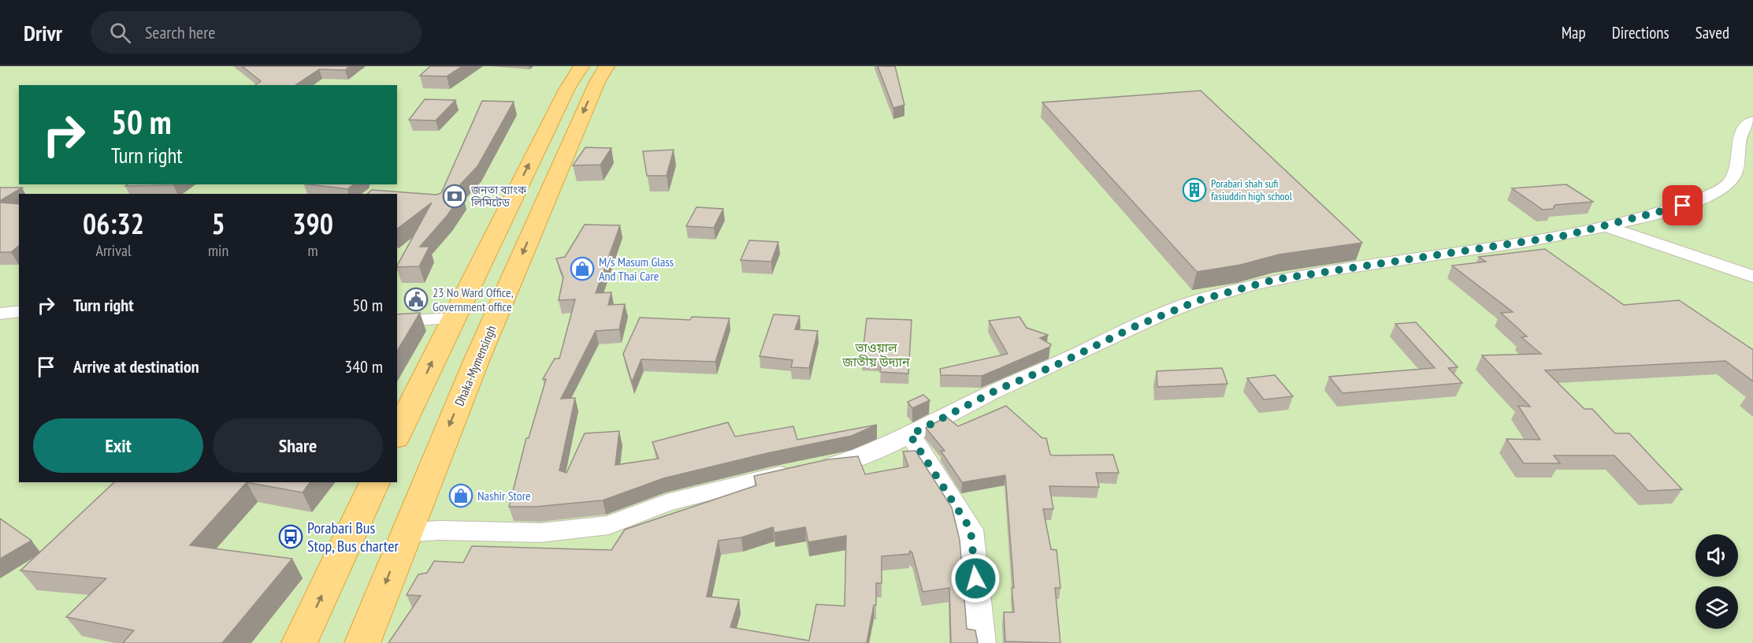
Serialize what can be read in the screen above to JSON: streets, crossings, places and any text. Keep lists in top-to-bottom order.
{
  "streets": {
    "highway": ["Dhaka-Mymensingh"]
  },
  "parks": ["ভাওয়াল জাতীয় উদ্যান"],
  "places": {
    "building": ["Porabari shah sufi fasiuddin high school"],
    "bank": ["জনতা ব্যাংক লিমিটেড"],
    "shop": ["M/s Masum Glass And Thai Care", "Nashir Store"],
    "public building": ["23 No Ward Office, Government office"],
    "bus stop": ["Porabari Bus Stop, Bus charter"]
  },
  "page": {
    "header": "Drivr",
    "search": "Search here",
    "nav": ["Map", "Directions", "Saved"],
    "turn": ["50 m", "Turn right"],
    "eta": [
      "06:32",
      "Arrival",
      "5",
      "min",
      "390",
      "m"
    ],
    "list": [
      {
        "name": "Turn right",
        "value": "50 m"
      },
      {
        "name": "Arrive at destination",
        "value": "340 m"
      }
    ],
    "buttons": ["Exit", "Share"]
  }
}
